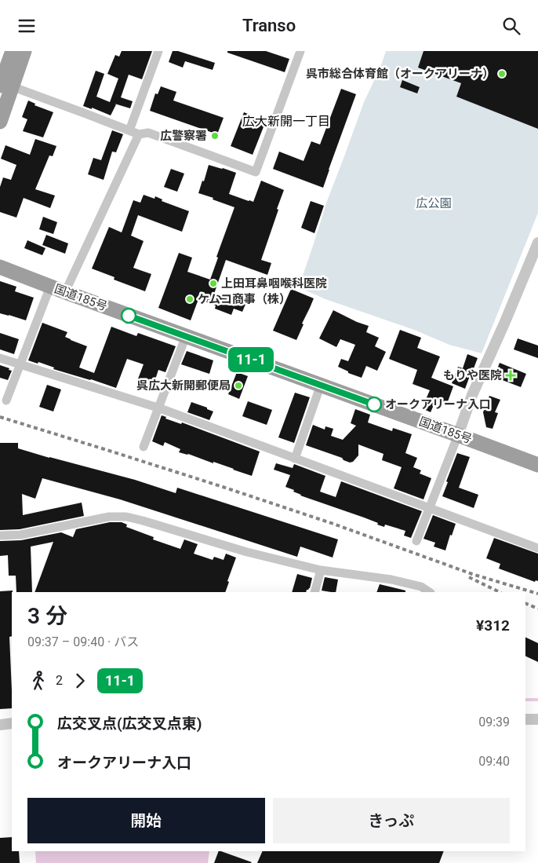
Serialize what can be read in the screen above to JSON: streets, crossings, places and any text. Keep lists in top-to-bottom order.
{
  "streets": {
    "highway": ["国道185号"]
  },
  "districts": ["広大新開一丁目"],
  "parks": ["広公園"],
  "places": {
    "other": [
      "呉市総合体育館（オークアリーナ）",
      "広警察署",
      "上田耳鼻咽喉科医院",
      "ケムコ商事（株）",
      "呉広大新開郵便局",
      "オークアリーナ入口"
    ],
    "health": ["もりや医院"]
  },
  "lines": ["bus line 11-1"],
  "page": {
    "header": "Transo",
    "on_map": "11-1",
    "heading": ["3 分", "09:37 – 09:40 · バス", "¥312"],
    "legs": ["2", "11-1"],
    "list": [
      {
        "name": "広交叉点(広交叉点東)",
        "value": "09:39"
      },
      {
        "name": "オークアリーナ入口",
        "value": "09:40"
      }
    ],
    "buttons": ["開始", "きっぷ"]
  }
}
